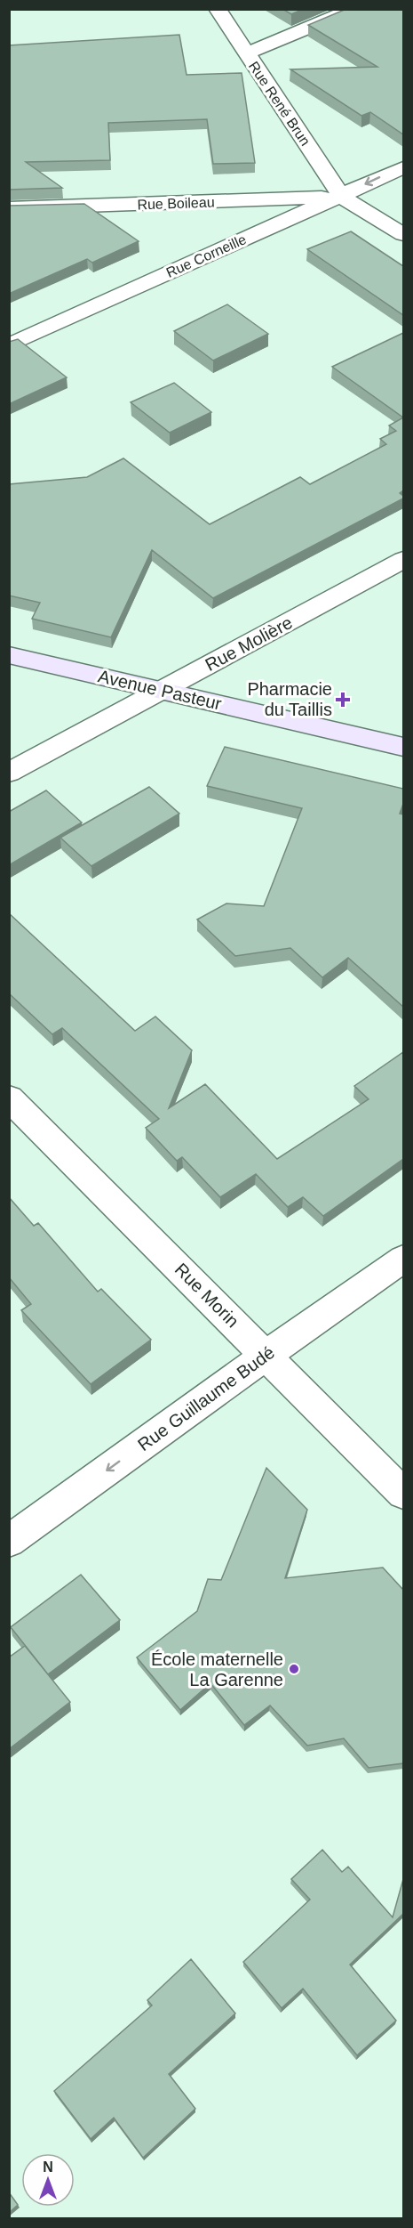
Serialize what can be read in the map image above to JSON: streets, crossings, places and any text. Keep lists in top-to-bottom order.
{
  "streets": {
    "street": [
      "Rue René Brun",
      "Rue Boileau",
      "Rue Corneille",
      "Rue Molière",
      "Avenue Pasteur",
      "Rue Morin",
      "Rue Guillaume Budé"
    ]
  },
  "crossings": [
    ["Rue René Brun", "Rue Boileau"],
    ["Rue René Brun", "Rue Corneille"],
    ["Rue Boileau", "Rue Corneille"],
    ["Rue Molière", "Avenue Pasteur"],
    ["Rue Morin", "Rue Guillaume Budé"]
  ],
  "one_way": ["Rue Guillaume Budé"],
  "places": {
    "health": ["Pharmacie du Taillis"],
    "other": ["École maternelle La Garenne"]
  },
  "north": "top"
}
